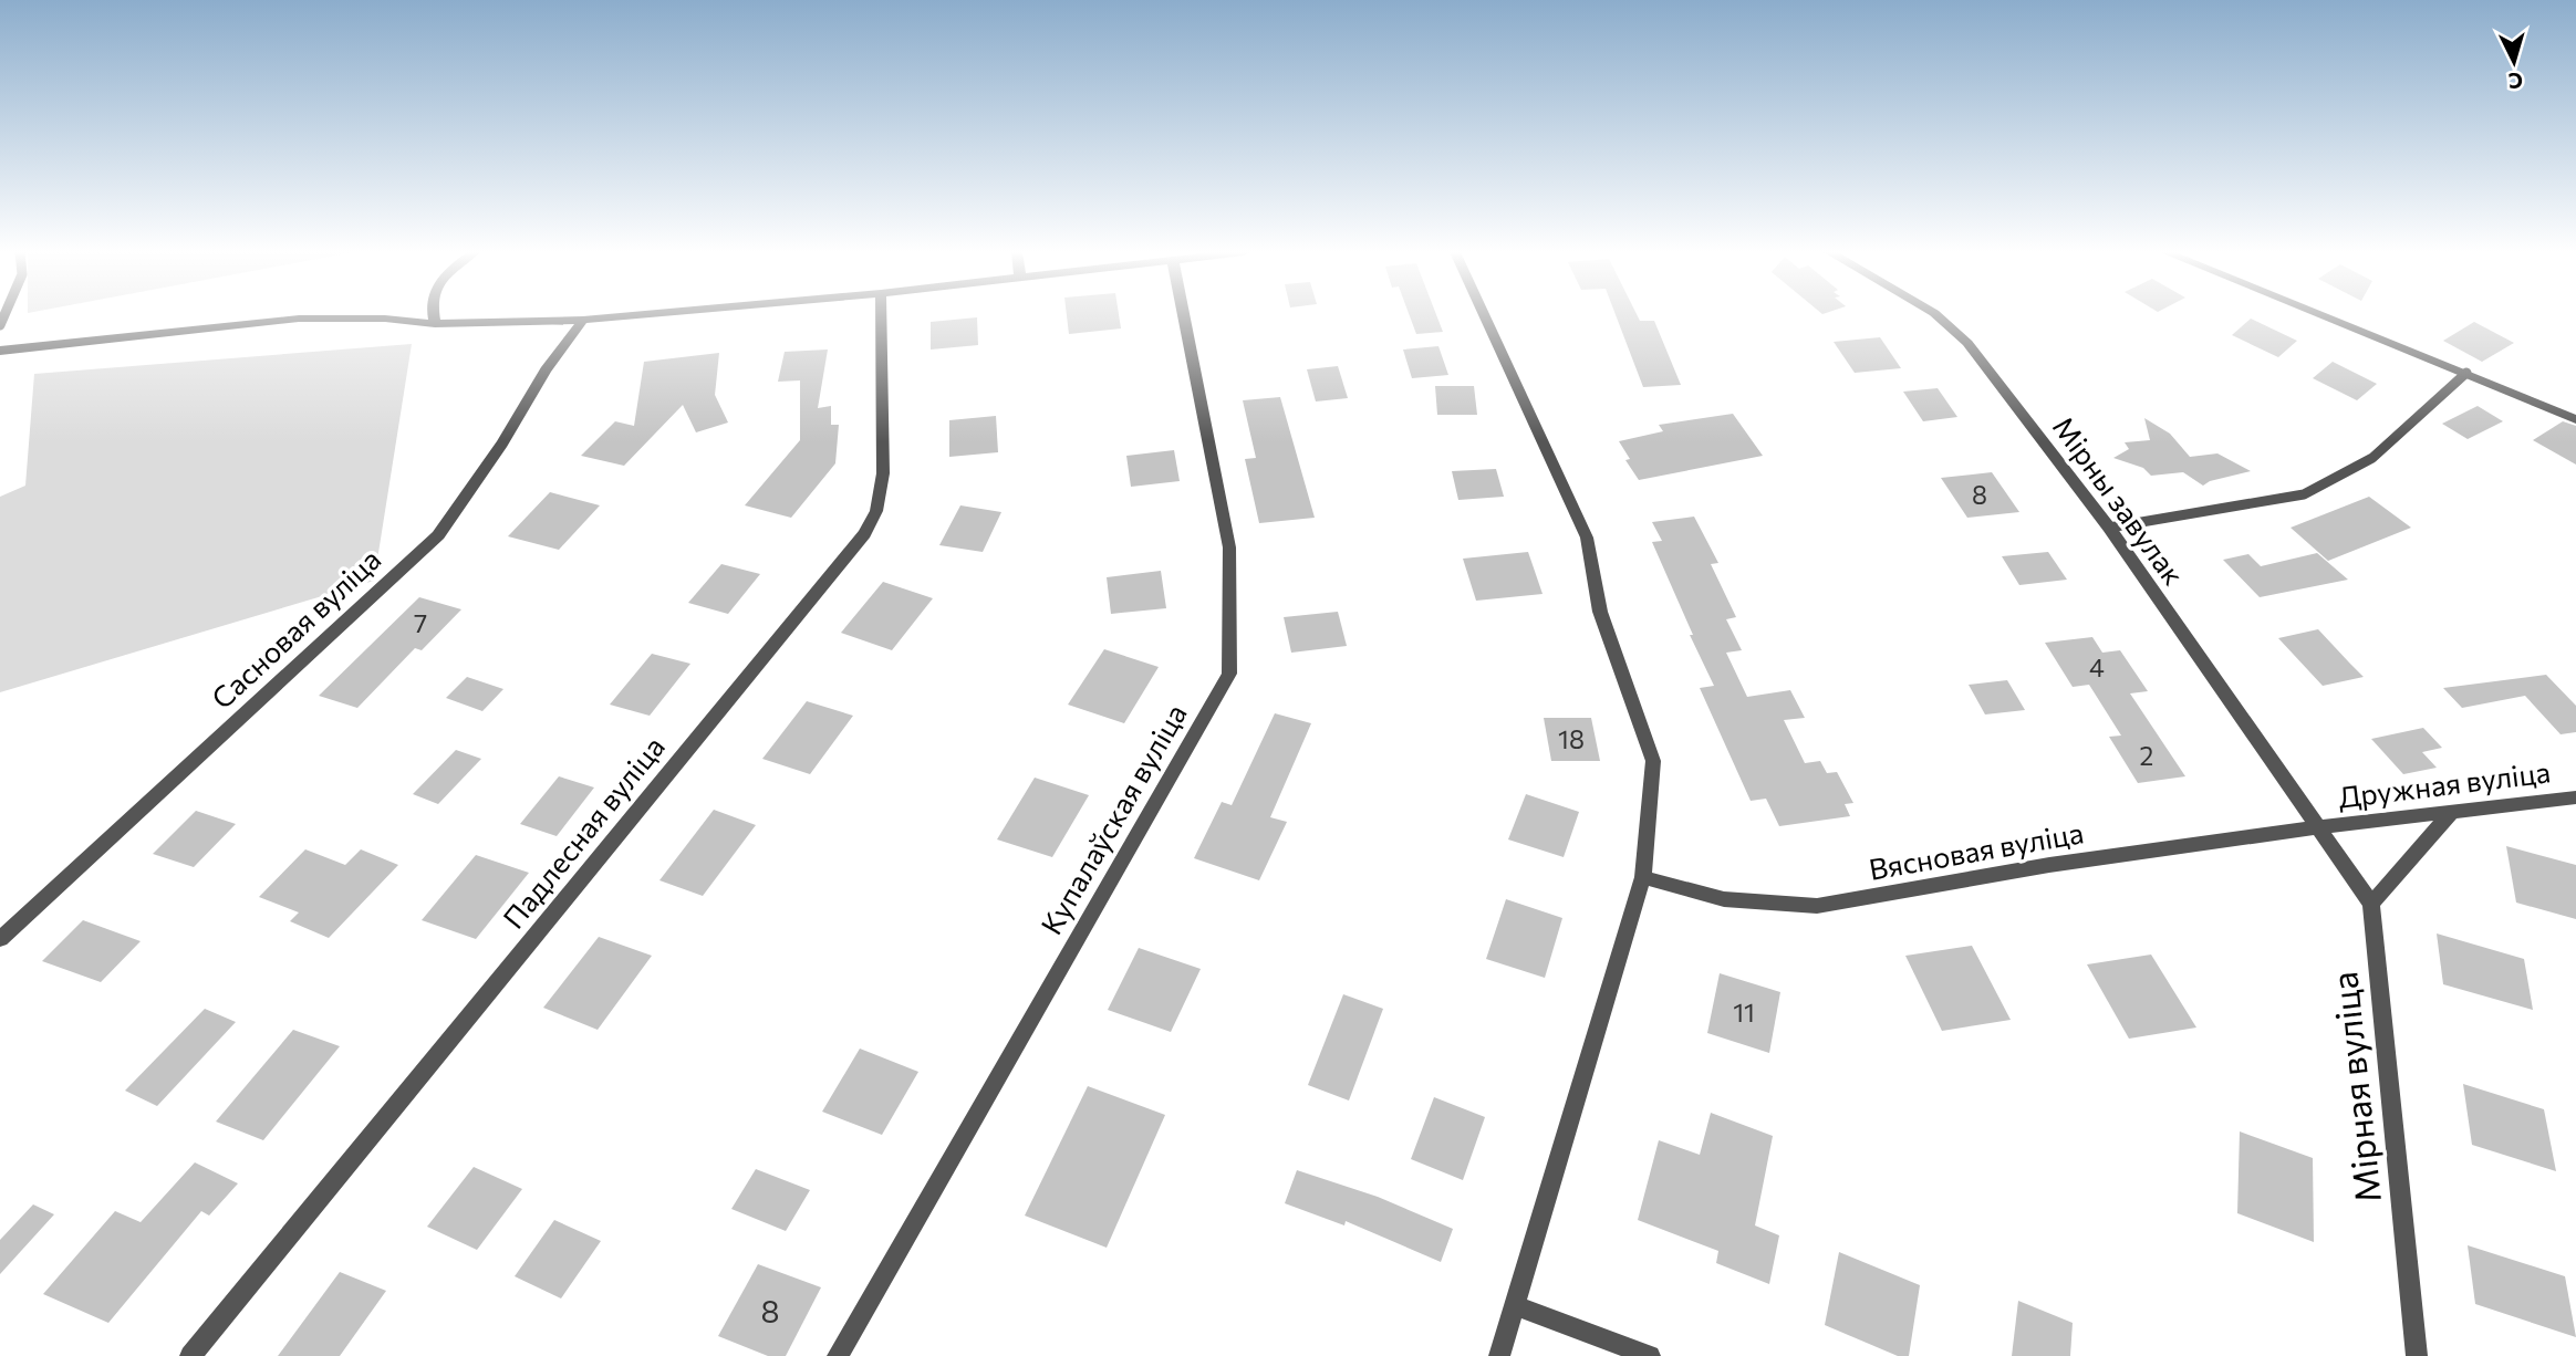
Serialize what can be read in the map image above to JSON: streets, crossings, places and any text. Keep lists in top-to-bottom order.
{
  "streets": {
    "street": [
      "Мірны завулак",
      "Сасновая вуліца",
      "Дружная вуліца",
      "Купалаўская вуліца",
      "Падлесная вуліца",
      "Вясновая вуліца",
      "Мірная вуліца"
    ]
  },
  "crossings": [
    ["Мірны завулак", "Дружная вуліца"],
    ["Мірны завулак", "Вясновая вуліца"],
    ["Мірны завулак", "Мірная вуліца"],
    ["Дружная вуліца", "Вясновая вуліца"],
    ["Дружная вуліца", "Мірная вуліца"],
    ["Вясновая вуліца", "Мірная вуліца"]
  ],
  "house_numbers": [
    "8",
    "7",
    "4",
    "18",
    "2",
    "11",
    "8"
  ],
  "north": "bottom"
}
